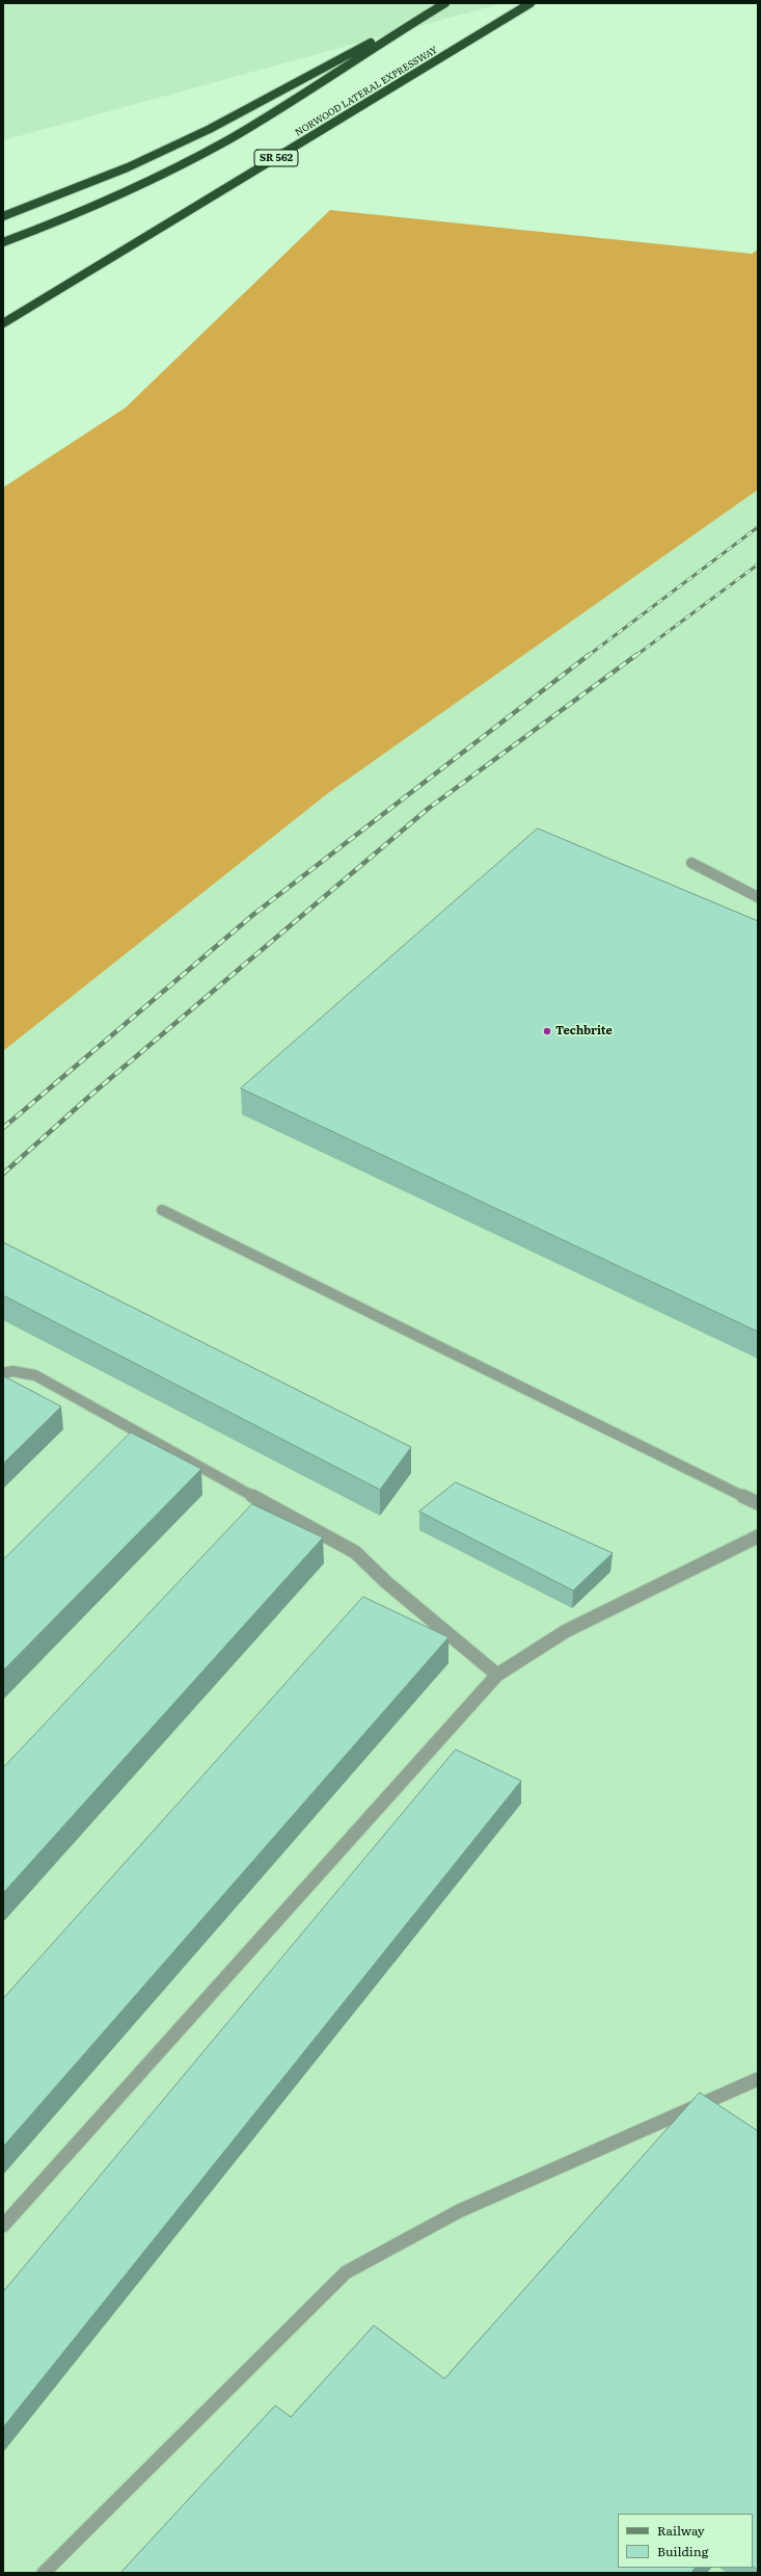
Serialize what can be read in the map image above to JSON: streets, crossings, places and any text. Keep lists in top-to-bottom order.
{
  "streets": {
    "highway": ["NORWOOD LATERAL EXPRESSWAY", "SR 562"]
  },
  "places": ["Techbrite"],
  "legend": ["Railway", "Building"]
}
